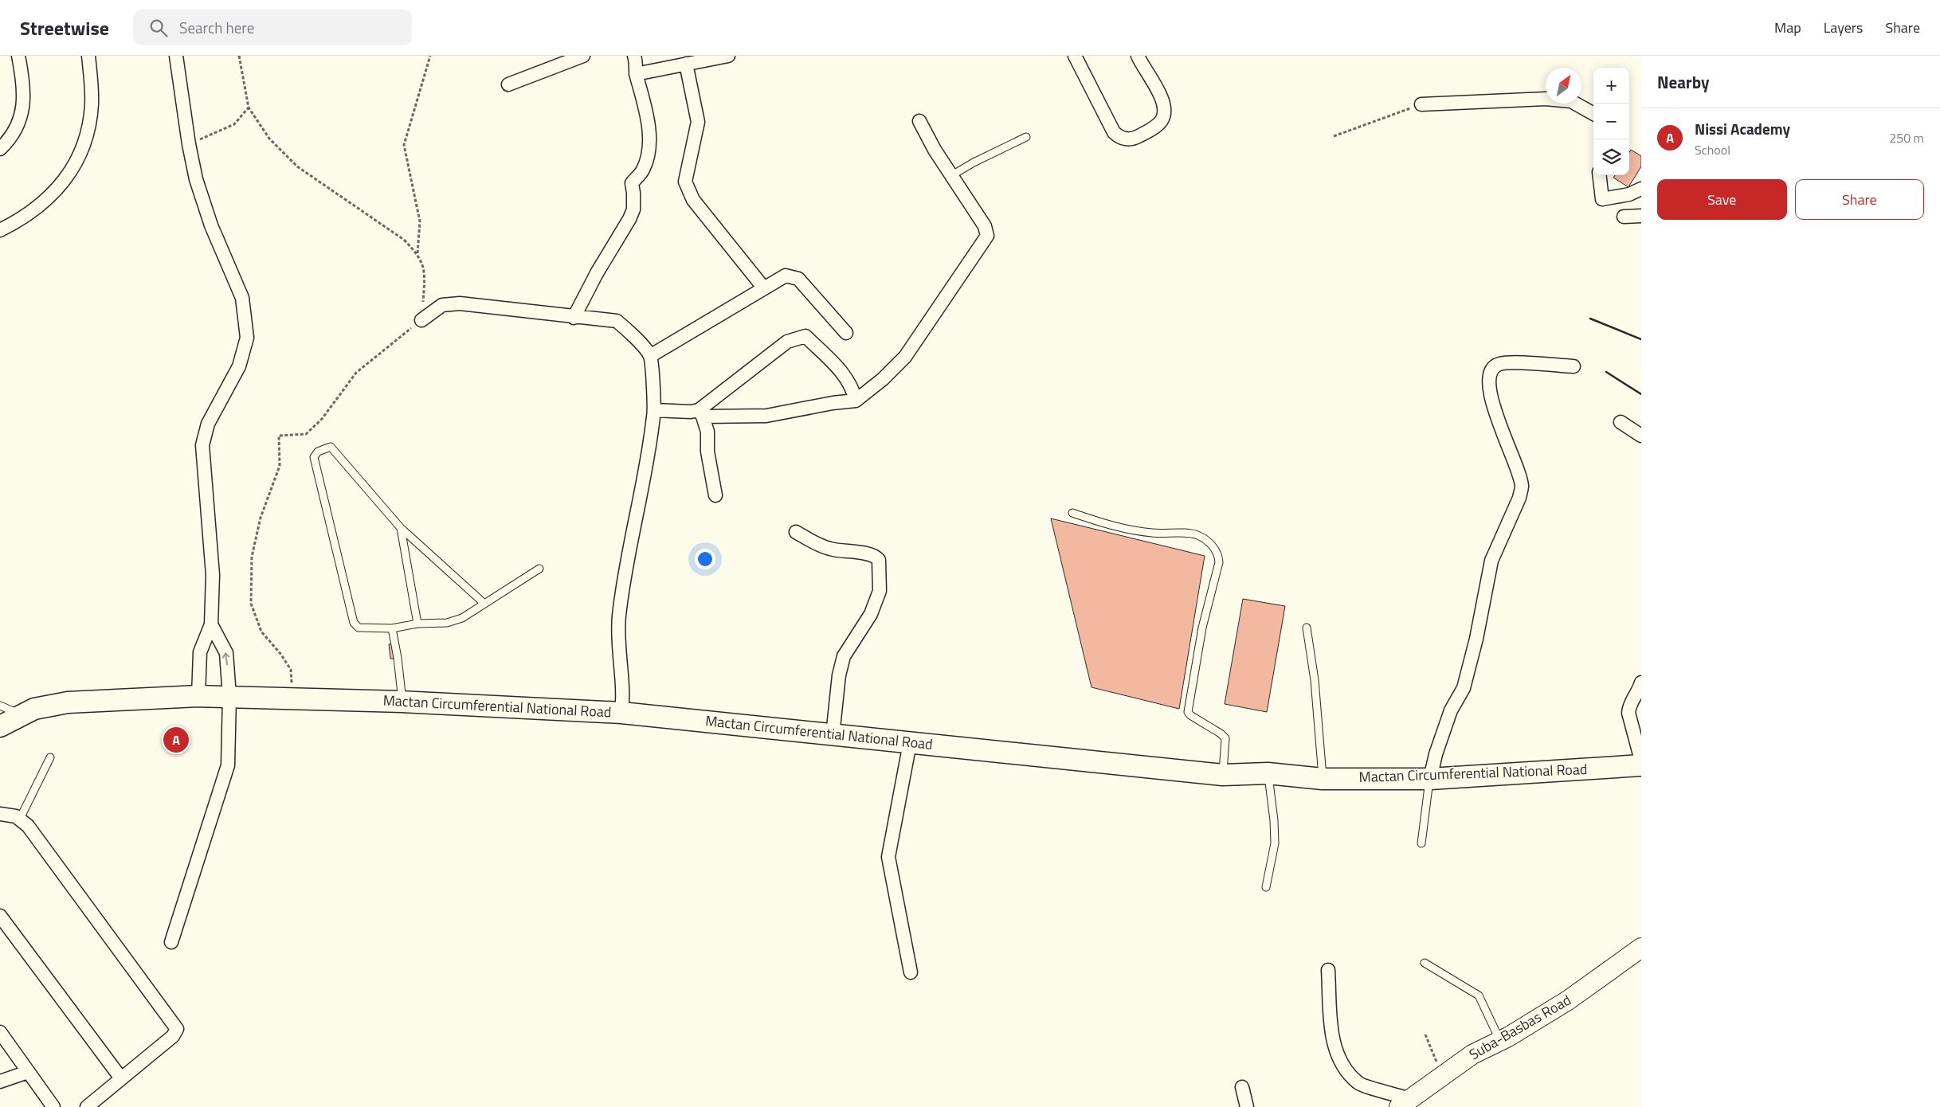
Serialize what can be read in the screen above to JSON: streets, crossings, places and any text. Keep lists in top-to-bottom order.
{
  "streets": {
    "main road": ["Mactan Circumferential National Road"],
    "street": ["Suba-Basbas Road"]
  },
  "north": "top right",
  "page": {
    "header": "Streetwise",
    "search": "Search here",
    "nav": ["Map", "Layers", "Share"],
    "heading": "Nearby",
    "map_buttons": ["+", "−"],
    "list": [
      {
        "mark": "A",
        "name": "Nissi Academy",
        "note": "School",
        "value": "250 m"
      }
    ],
    "buttons": ["Save", "Share"],
    "pins": "A"
  }
}
